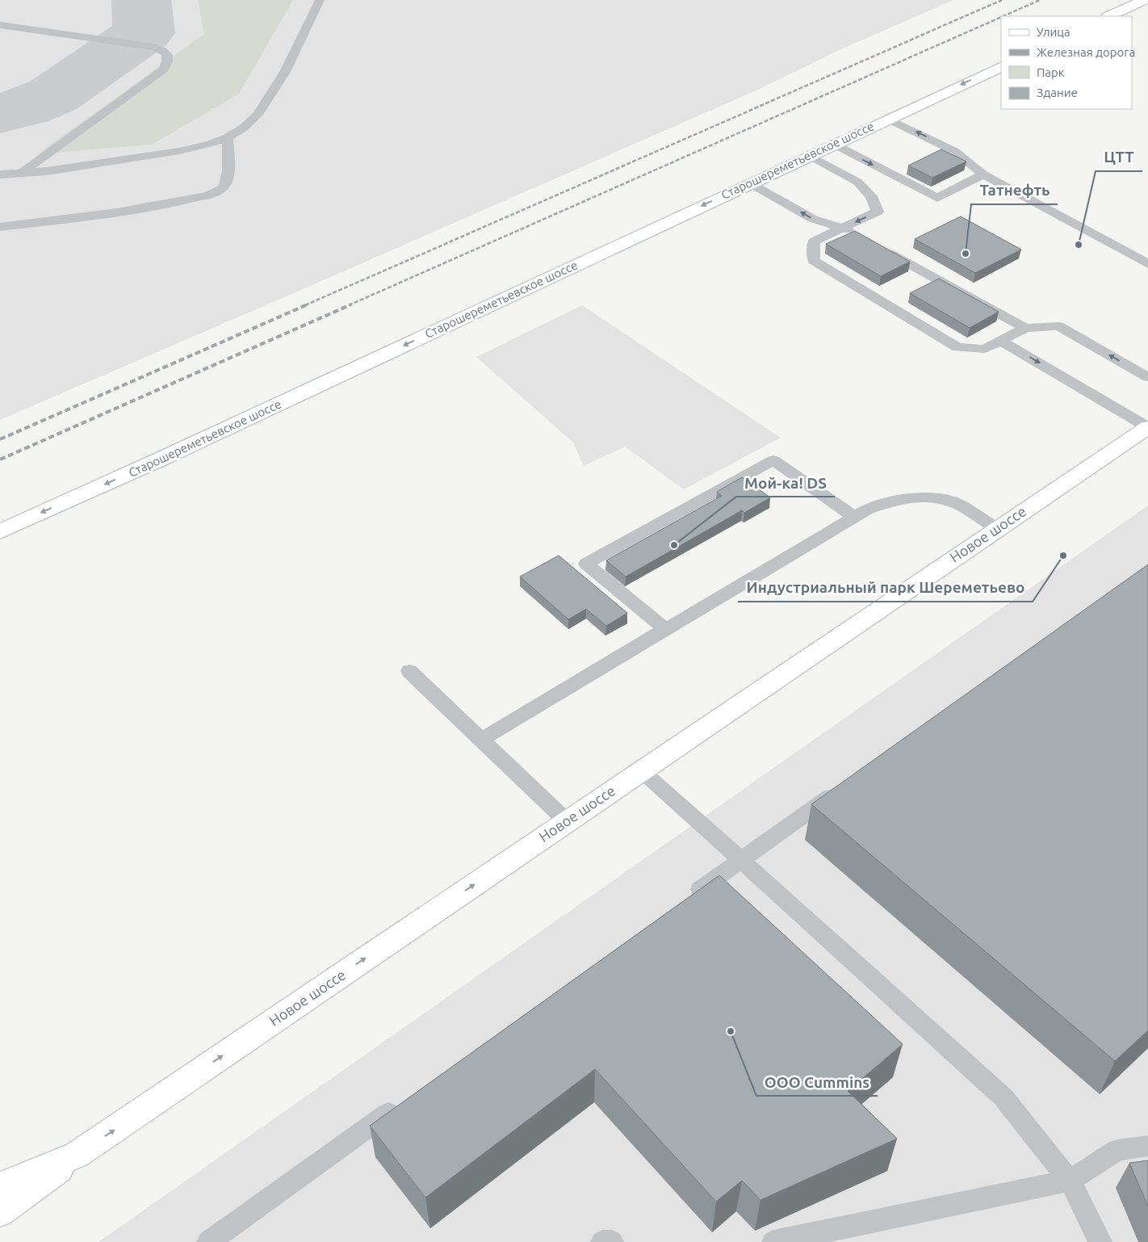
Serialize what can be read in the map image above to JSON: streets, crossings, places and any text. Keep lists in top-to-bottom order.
{
  "streets": {
    "main road": ["Старошереметьевское шоссе", "Новое шоссе"]
  },
  "one_way": ["Старошереметьевское шоссе", "Новое шоссе"],
  "places": [
    "ЦТТ",
    "Татнефть",
    "Мой-ка! DS",
    "Индустриальный парк Шереметьево",
    "OOO Cummins"
  ],
  "legend": [
    "Улица",
    "Железная дорога",
    "Парк",
    "Здание"
  ]
}
